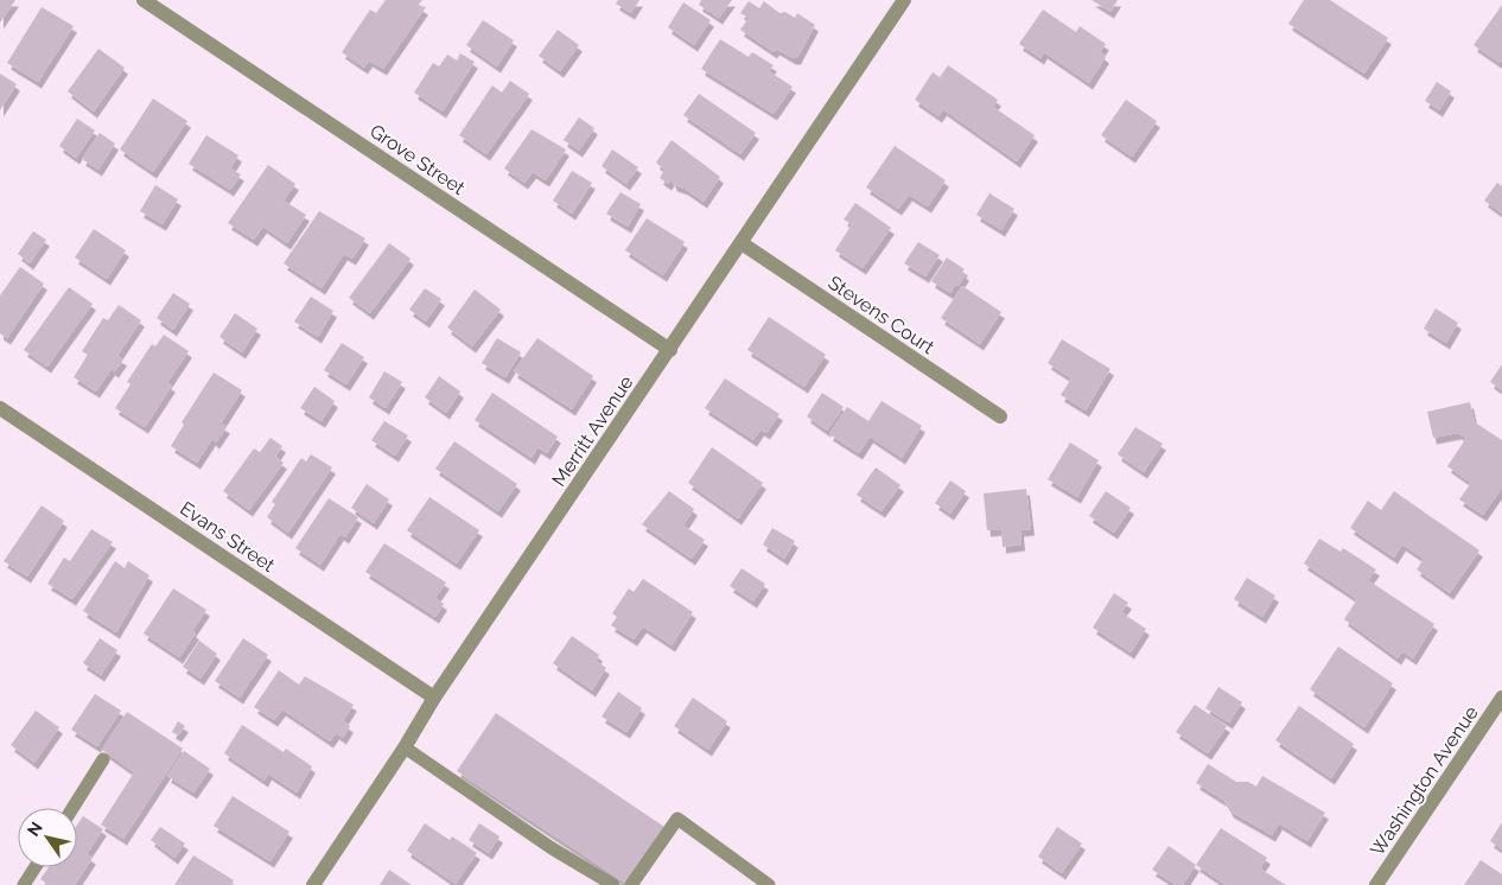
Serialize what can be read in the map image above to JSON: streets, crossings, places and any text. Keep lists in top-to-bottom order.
{
  "streets": {
    "street": [
      "Grove Street",
      "Stevens Court",
      "Merritt Avenue",
      "Evans Street",
      "Washington Avenue"
    ]
  },
  "crossings": [
    ["Grove Street", "Merritt Avenue"],
    ["Stevens Court", "Merritt Avenue"],
    ["Merritt Avenue", "Evans Street"]
  ],
  "north": "top left"
}
